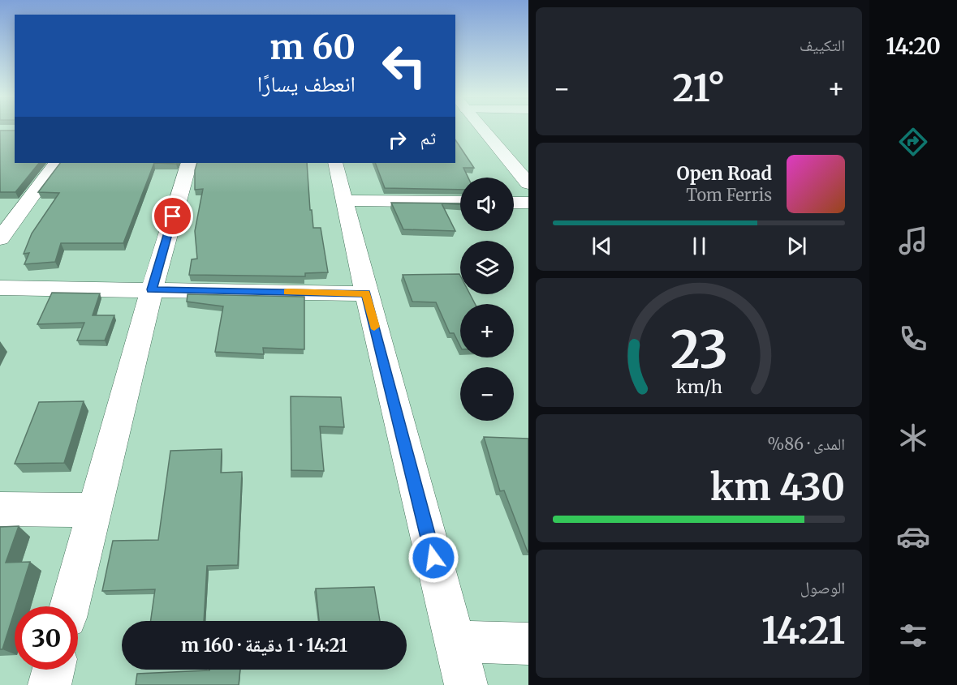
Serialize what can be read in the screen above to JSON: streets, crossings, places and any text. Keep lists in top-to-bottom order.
{
  "page": {
    "tabs": "14:20",
    "tile": [
      "التكييف",
      ["المدى · 86%", "430 km"],
      ["الوصول", "14:21"]
    ],
    "turn": ["60 m", "انعطف يسارًا"],
    "heat": ["−", "21°", "+"],
    "then": "ثم",
    "song": ["Open Road", "Tom Ferris"],
    "map_buttons": ["+", "−"],
    "limit": "30",
    "trip": "14:21 · 1 دقيقة · 160 m",
    "gauge": ["23", "km/h"]
  }
}
